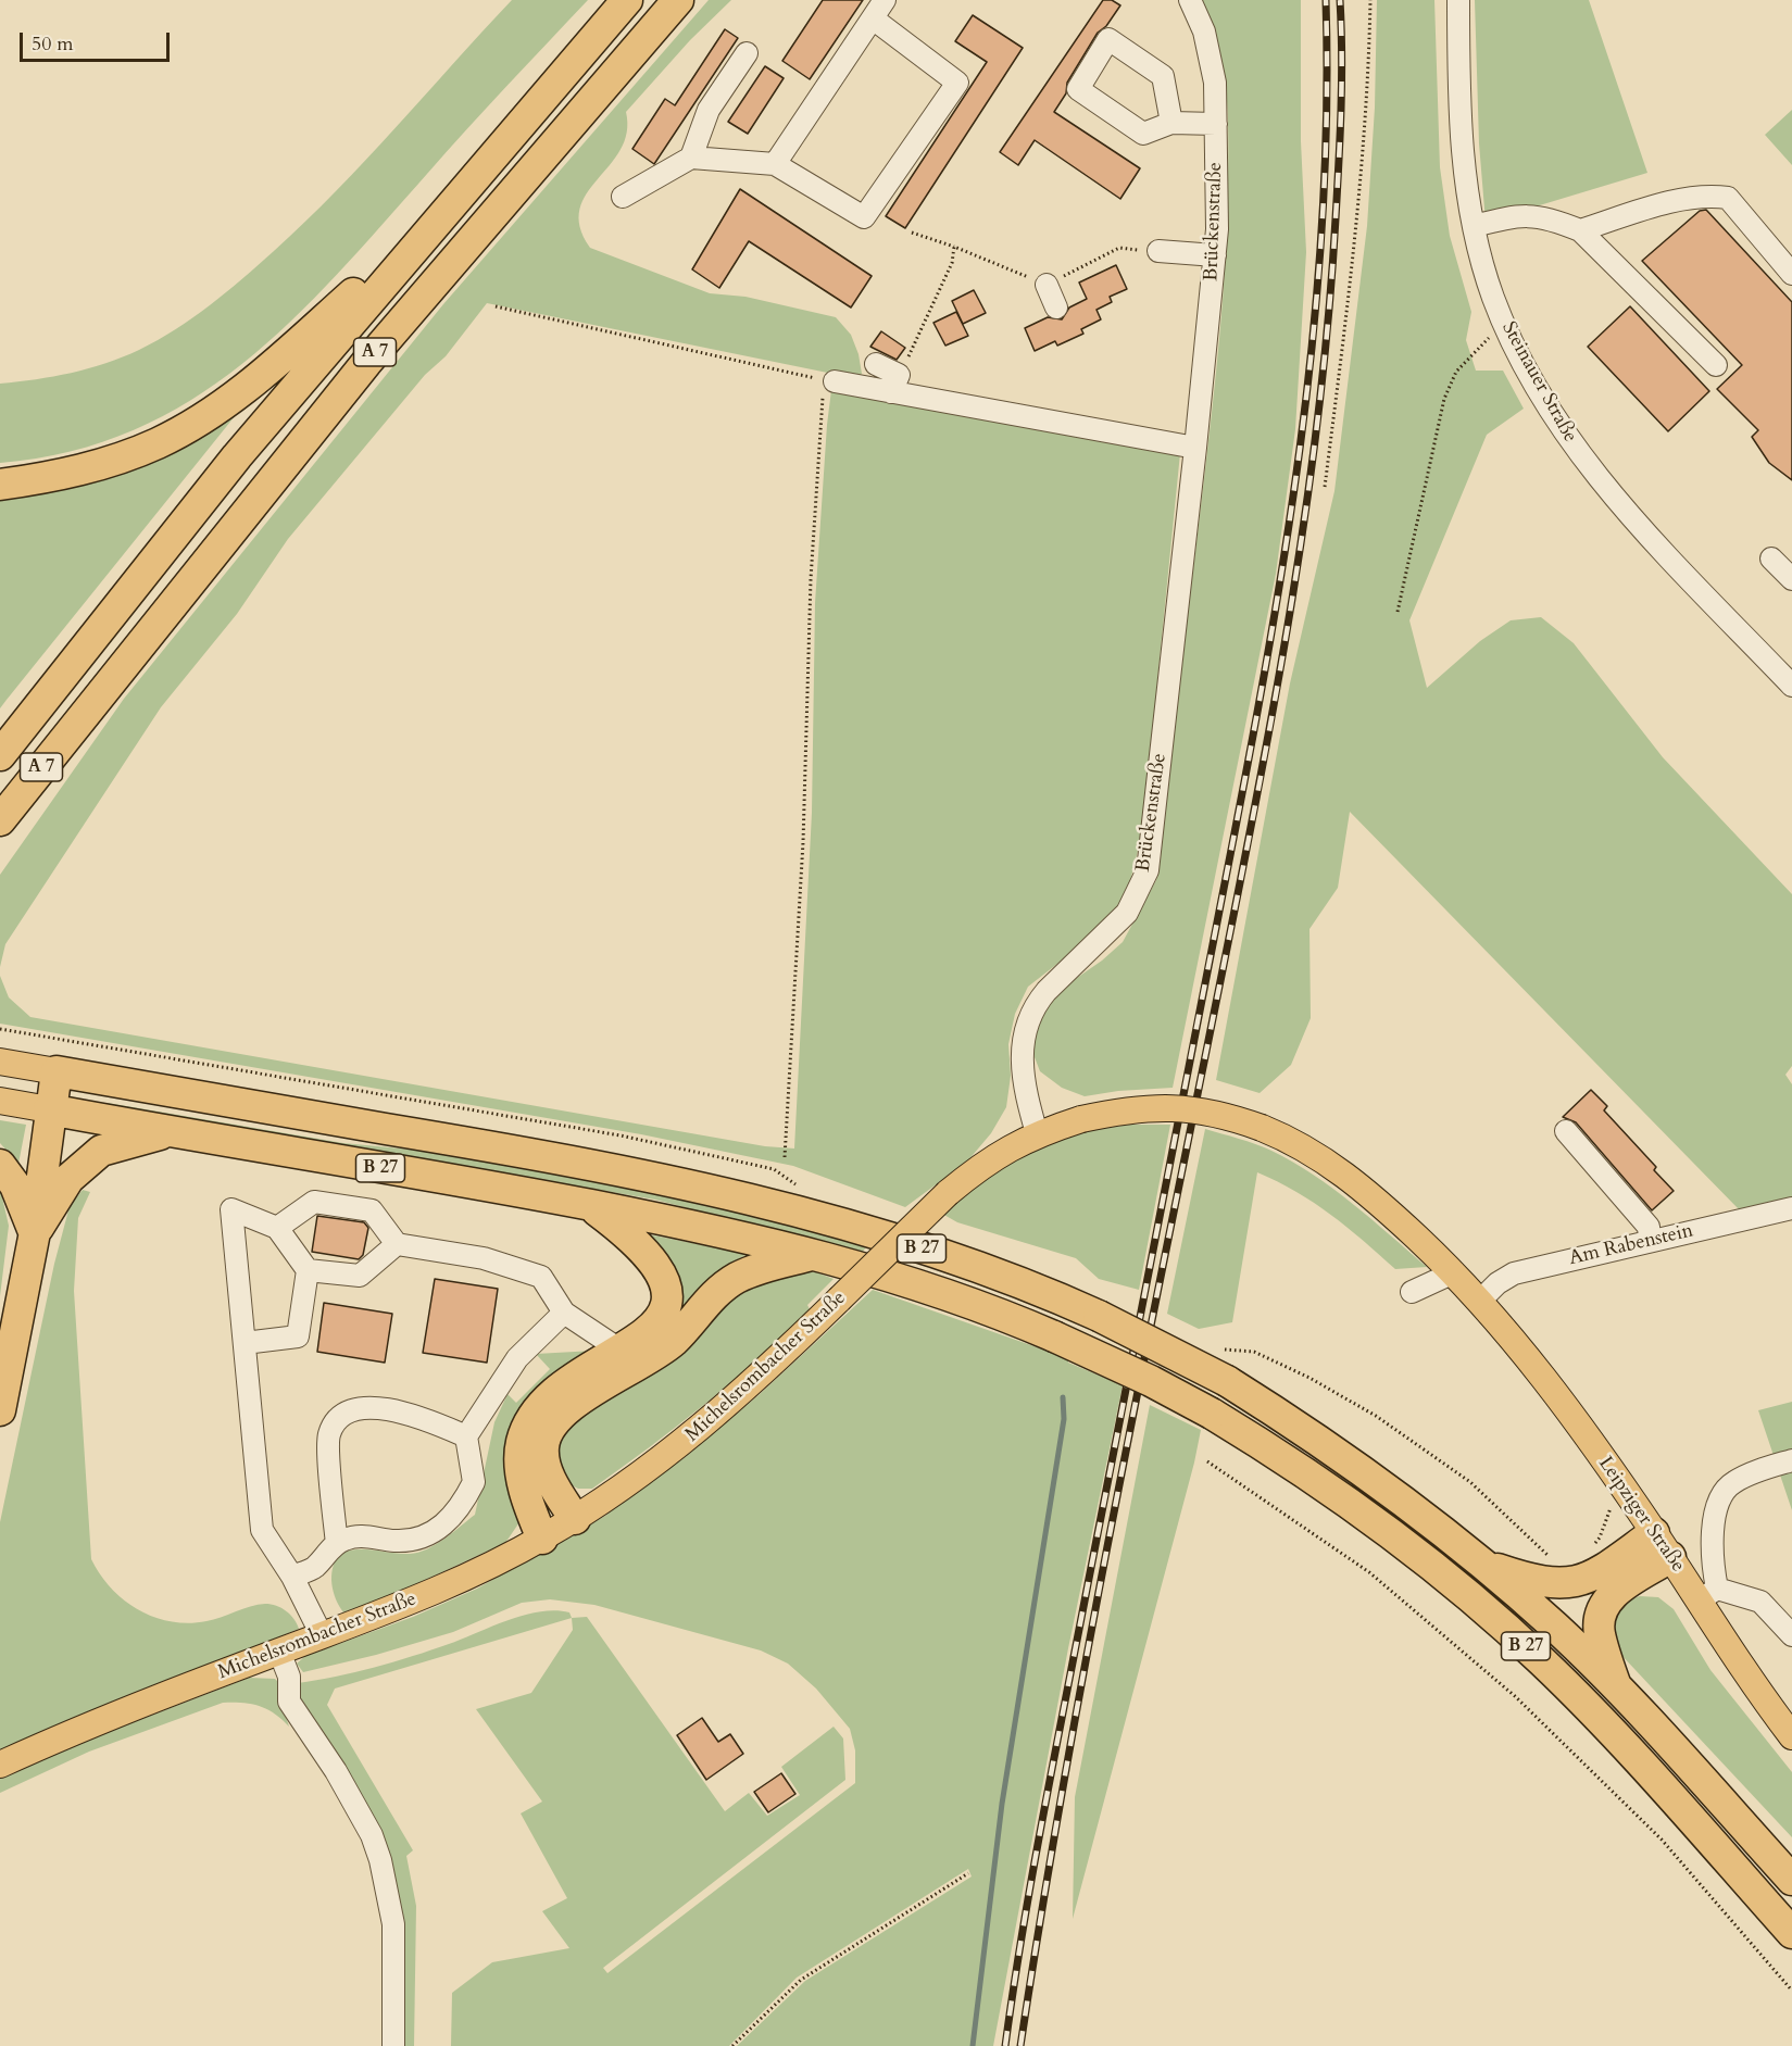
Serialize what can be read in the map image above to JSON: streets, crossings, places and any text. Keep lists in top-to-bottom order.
{
  "streets": {
    "highway": ["A 7", "B 27"],
    "main road": ["Michelsrombacher Straße", "Leipziger Straße"],
    "street": ["Brückenstraße", "Steinauer Straße", "Am Rabenstein"]
  },
  "crossings": [
    ["Brückenstraße", "Michelsrombacher Straße"],
    ["Am Rabenstein", "Michelsrombacher Straße"],
    ["Am Rabenstein", "Leipziger Straße"],
    ["Michelsrombacher Straße", "Leipziger Straße"]
  ],
  "scale_bar": "50 m"
}
